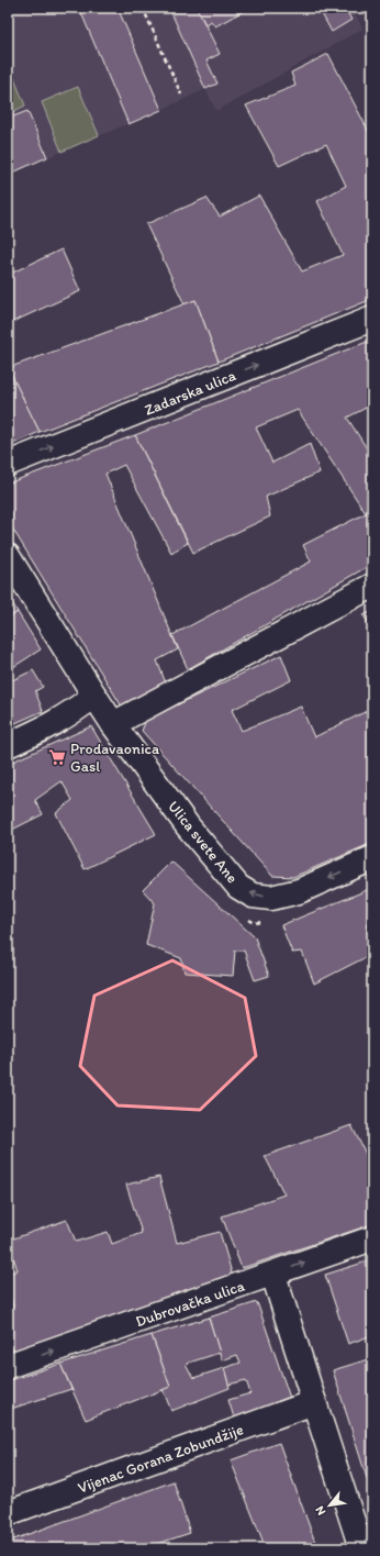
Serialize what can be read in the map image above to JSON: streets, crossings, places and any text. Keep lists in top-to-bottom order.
{
  "streets": {
    "street": [
      "Zadarska ulica",
      "Ulica svete Ane",
      "Dubrovačka ulica",
      "Vijenac Gorana Zobundžije"
    ]
  },
  "one_way": ["Zadarska ulica", "Ulica svete Ane", "Dubrovačka ulica"],
  "places": {
    "supermarket": ["Prodavaonica Gasl"]
  },
  "north": "bottom left"
}
